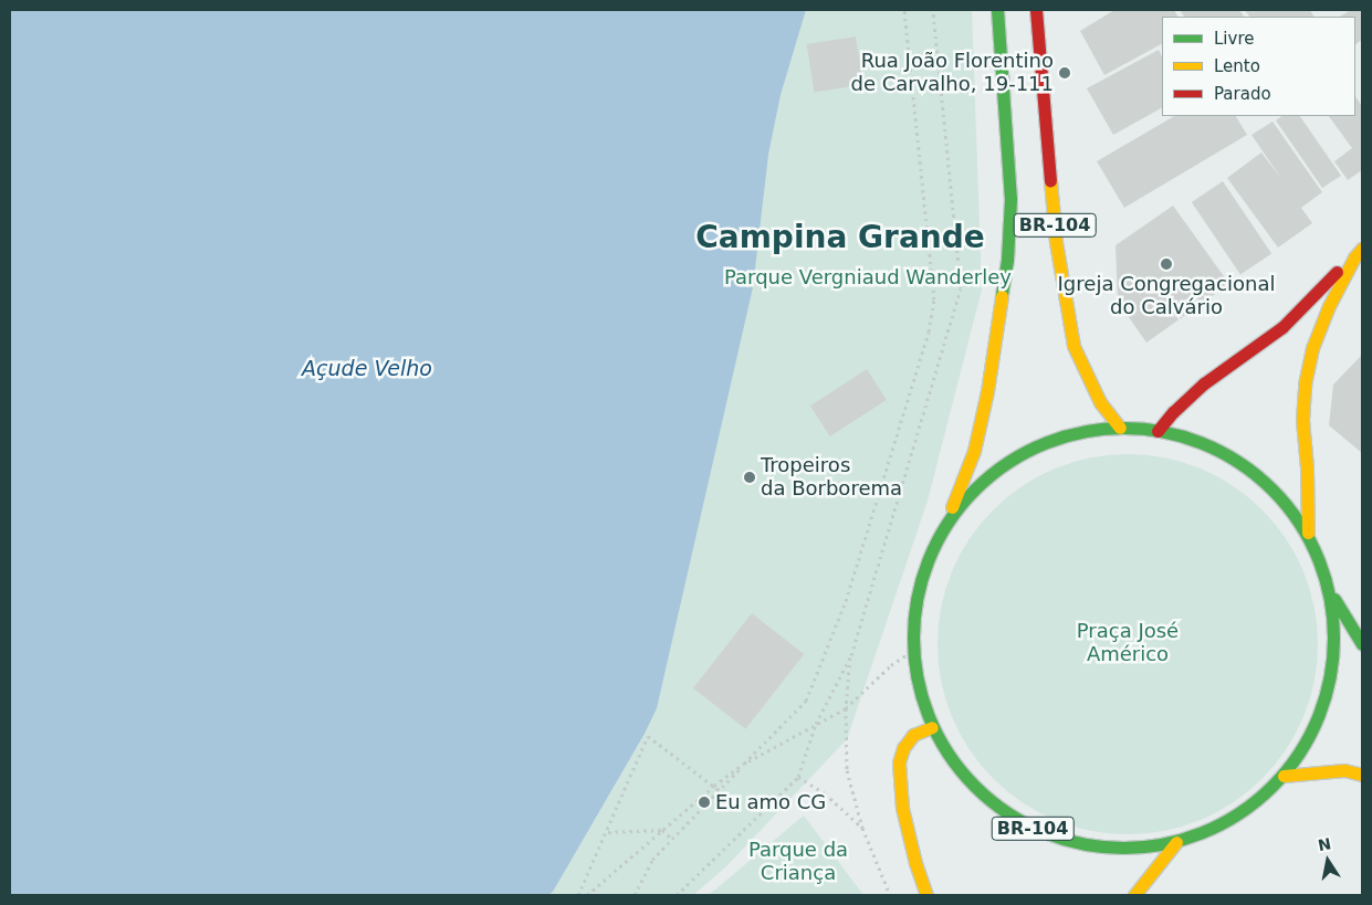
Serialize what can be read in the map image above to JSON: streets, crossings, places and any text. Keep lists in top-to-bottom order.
{
  "streets": {
    "main road": ["BR-104"]
  },
  "districts": ["Campina Grande"],
  "water": ["Açude Velho"],
  "parks": ["Parque Vergniaud Wanderley", "Praça José Américo", "Parque da Criança"],
  "places": [
    "Rua João Florentino de Carvalho, 19-111",
    "Igreja Congregacional do Calvário",
    "Tropeiros da Borborema",
    "Eu amo CG"
  ],
  "legend": ["Livre", "Lento", "Parado"],
  "north": "top"
}
